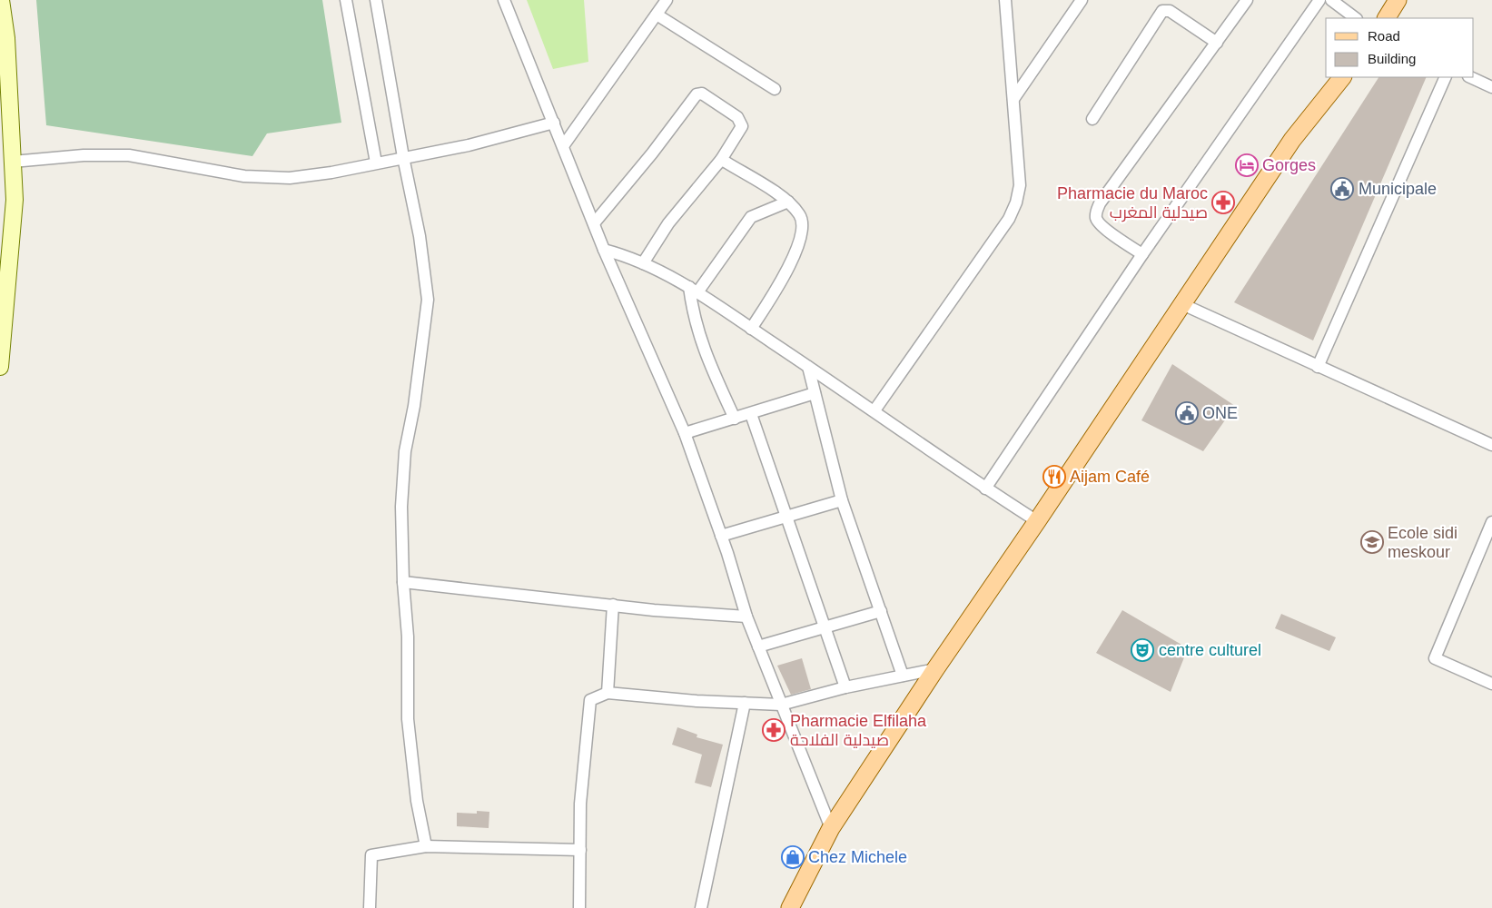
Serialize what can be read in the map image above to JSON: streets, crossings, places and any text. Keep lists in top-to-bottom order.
{
  "places": {
    "hotel": ["Gorges"],
    "public building": ["Municipale", "ONE"],
    "pharmacy": ["Pharmacie du Maroc صيدلية المغرب", "Pharmacie Elfilaha صيدلية الفلاحة"],
    "restaurant": ["Aijam Café"],
    "school or university": ["Ecole sidi meskour"],
    "theatre": ["centre culturel"],
    "shop": ["Chez Michele"]
  },
  "legend": ["Road", "Building"]
}
